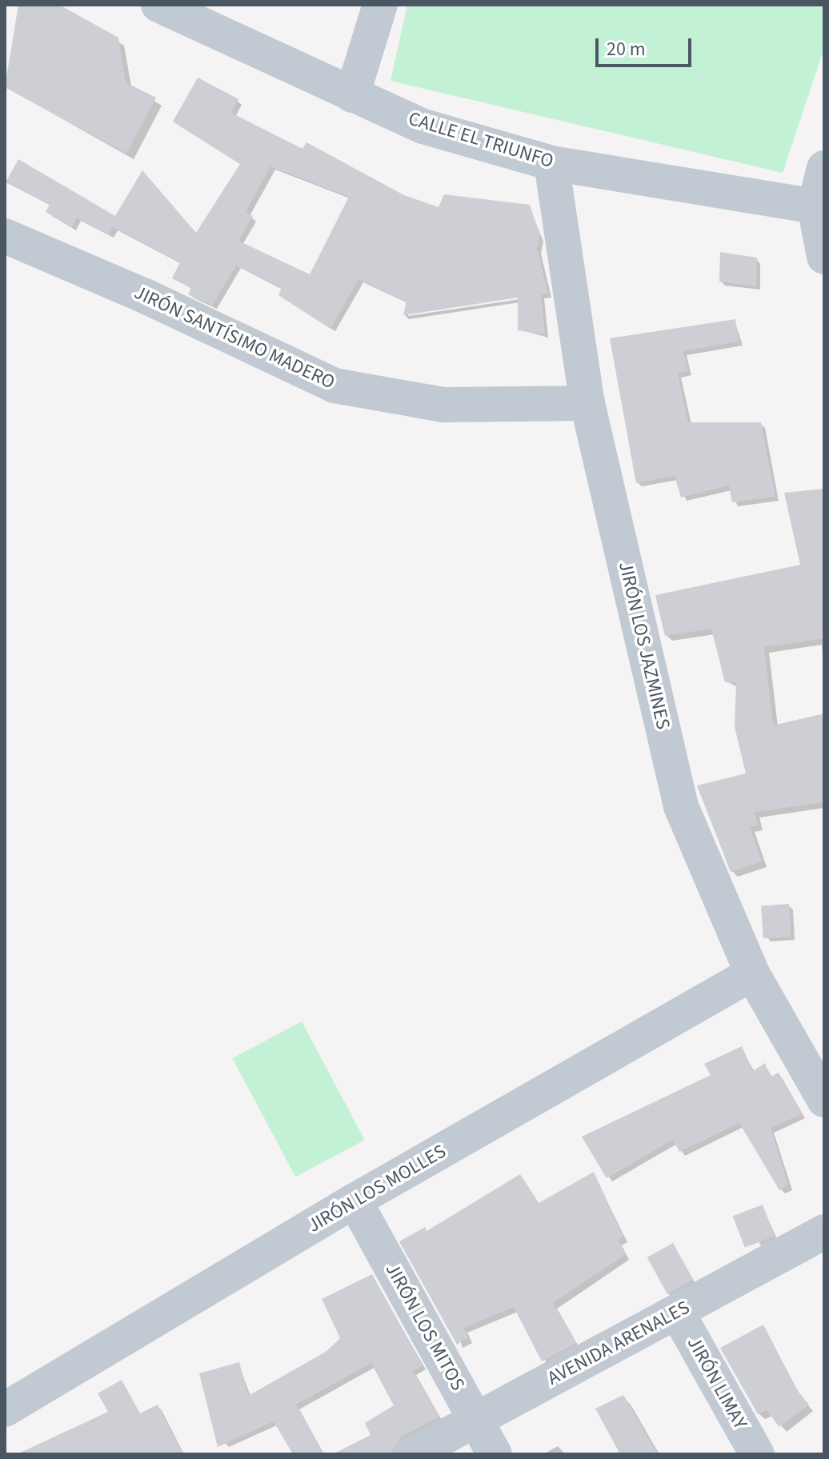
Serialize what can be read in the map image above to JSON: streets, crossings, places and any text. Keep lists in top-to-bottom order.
{
  "streets": {
    "street": [
      "CALLE EL TRIUNFO",
      "JIRÓN SANTÍSIMO MADERO",
      "JIRÓN LOS JAZMINES",
      "JIRÓN LOS MOLLES",
      "JIRÓN LOS MITOS",
      "AVENIDA ARENALES",
      "JIRÓN LIMAY"
    ]
  },
  "crossings": [
    ["CALLE EL TRIUNFO", "JIRÓN LOS JAZMINES"],
    ["JIRÓN SANTÍSIMO MADERO", "JIRÓN LOS JAZMINES"],
    ["JIRÓN LOS JAZMINES", "JIRÓN LOS MOLLES"],
    ["JIRÓN LOS MOLLES", "JIRÓN LOS MITOS"],
    ["JIRÓN LOS MITOS", "AVENIDA ARENALES"],
    ["AVENIDA ARENALES", "JIRÓN LIMAY"]
  ],
  "scale_bar": "20 m"
}
